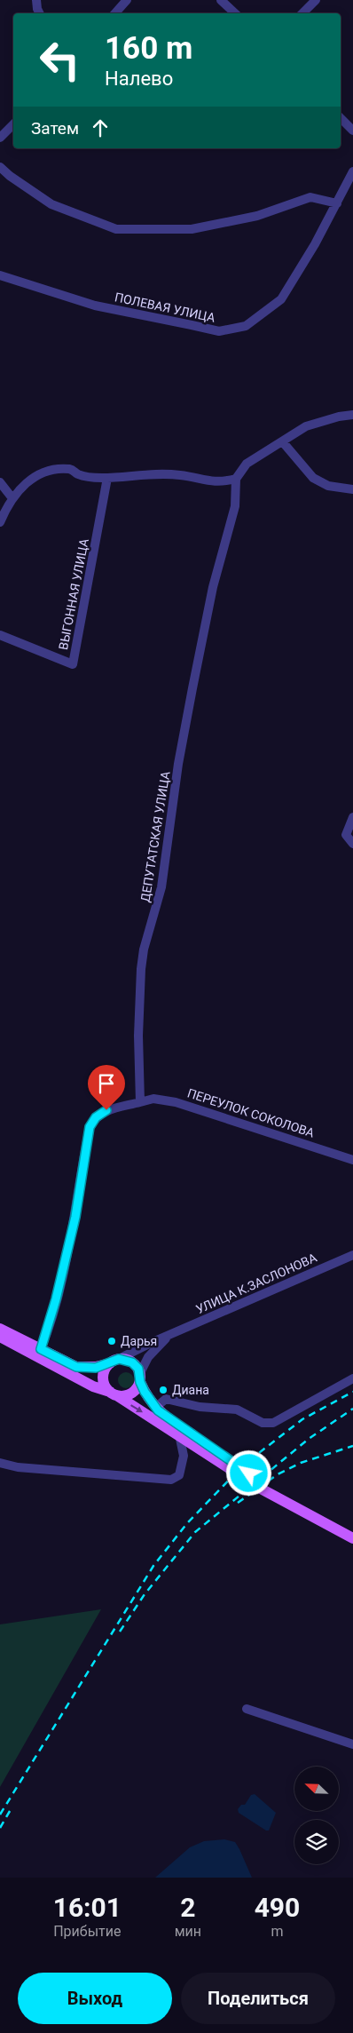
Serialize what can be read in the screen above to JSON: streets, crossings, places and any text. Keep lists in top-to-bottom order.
{
  "streets": {
    "street": [
      "ПОЛЕВАЯ УЛИЦА",
      "ВЫГОННАЯ УЛИЦА",
      "ДЕПУТАТСКАЯ УЛИЦА",
      "ПЕРЕУЛОК СОКОЛОВА",
      "УЛИЦА К.ЗАСЛОНОВА"
    ]
  },
  "crossings": [
    ["ДЕПУТАТСКАЯ УЛИЦА", "ПЕРЕУЛОК СОКОЛОВА"]
  ],
  "places": ["Дарья", "Диана"],
  "north": "top left",
  "page": {
    "turn": ["160 m", "Налево"],
    "then": "Затем",
    "eta": [
      "16:01",
      "Прибытие",
      "2",
      "мин",
      "490",
      "m"
    ],
    "buttons": ["Выход", "Поделиться"]
  }
}
